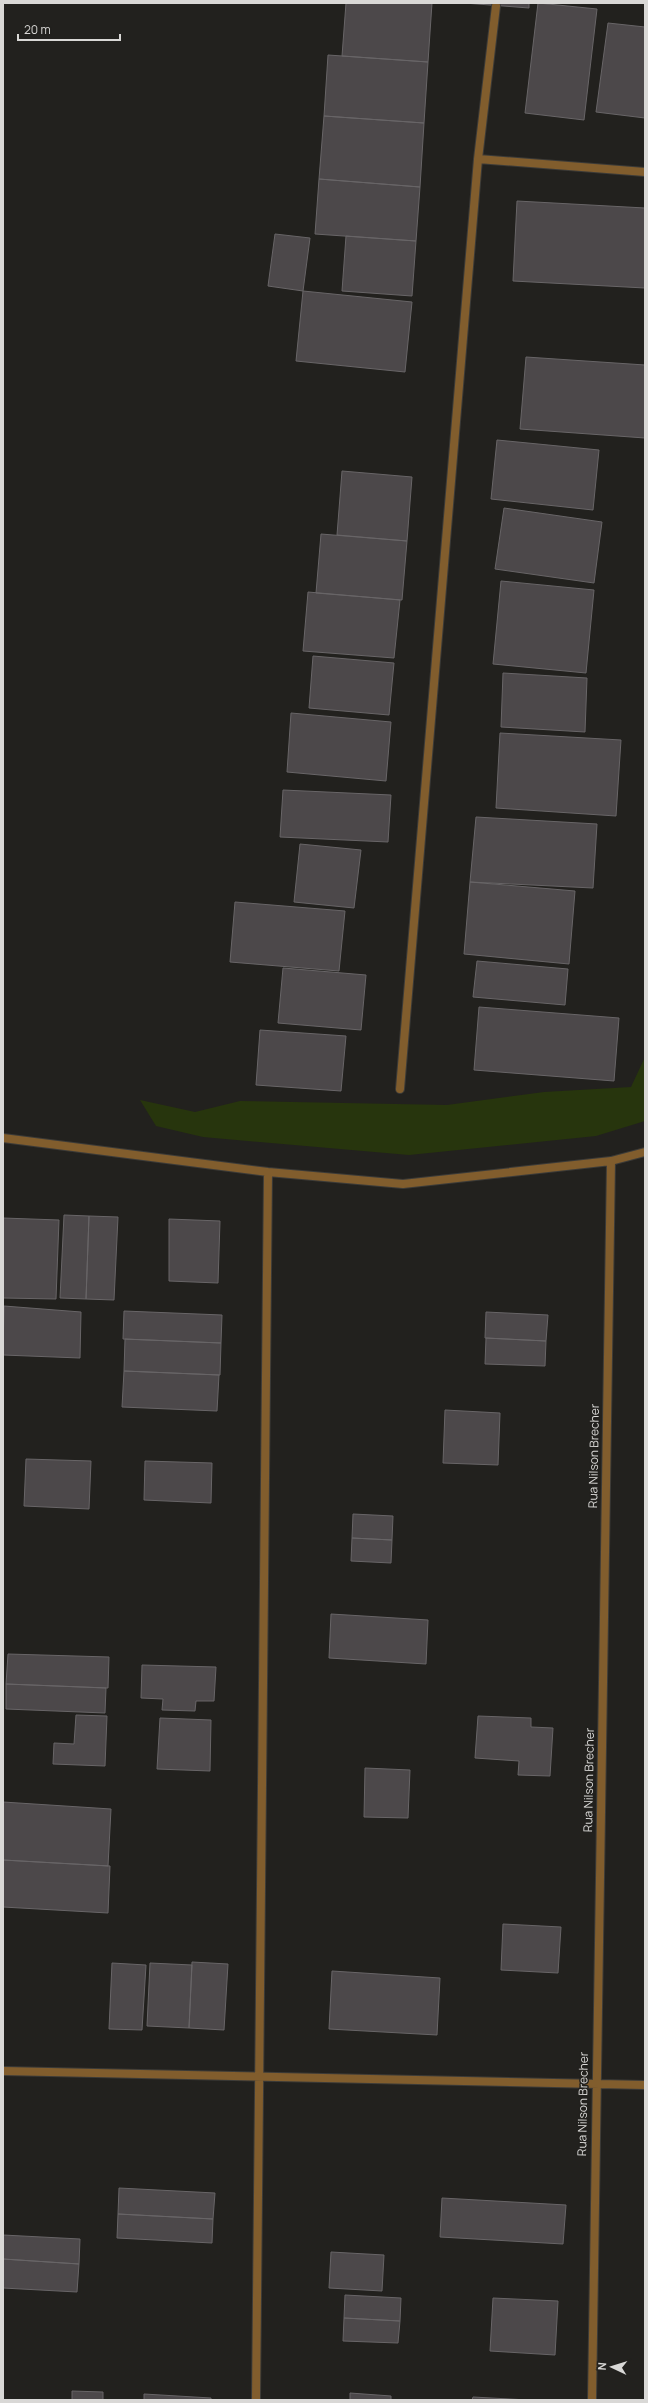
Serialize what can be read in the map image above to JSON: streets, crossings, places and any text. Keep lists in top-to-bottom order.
{
  "streets": {
    "street": ["Rua Nilson Brecher"]
  },
  "scale_bar": "20 m",
  "north": "left"
}
